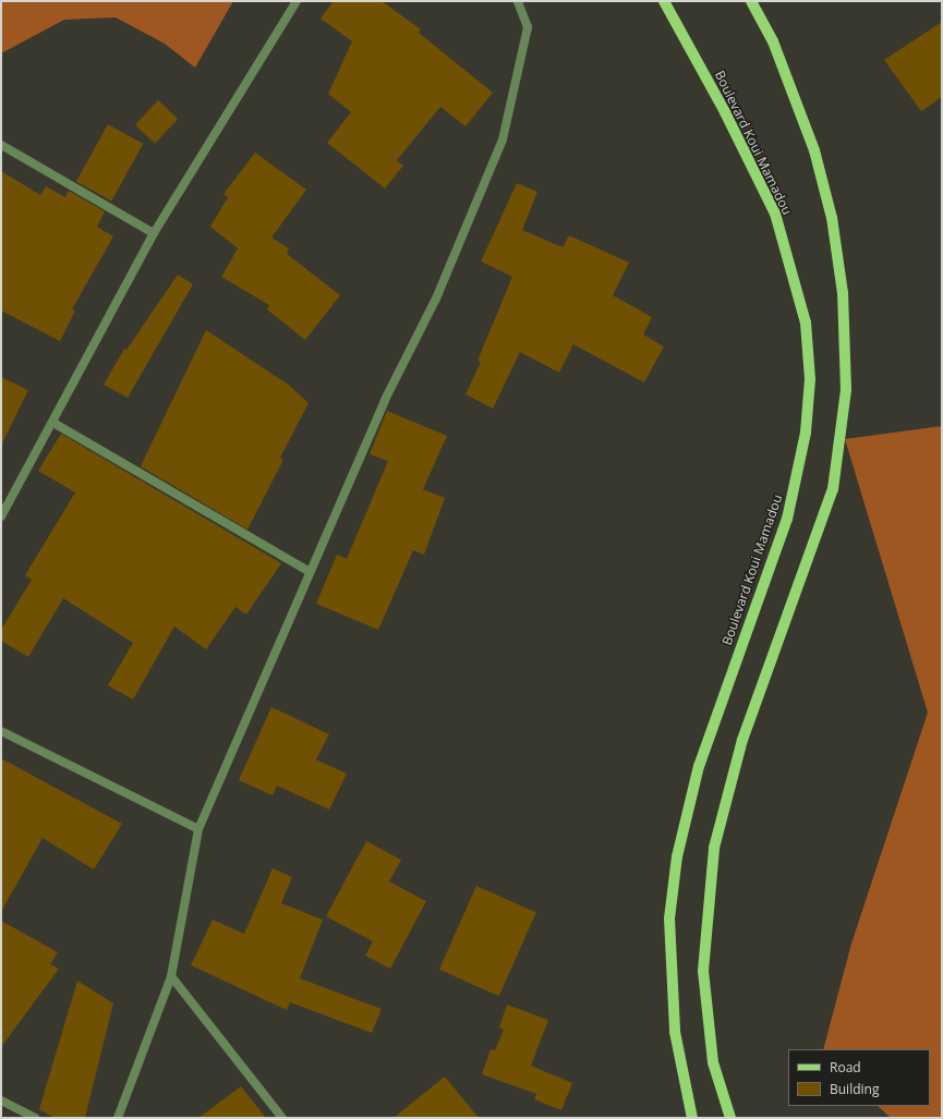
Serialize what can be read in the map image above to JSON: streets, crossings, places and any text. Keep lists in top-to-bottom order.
{
  "streets": {
    "main road": ["Boulevard Koui Mamadou"]
  },
  "legend": ["Road", "Building"]
}
